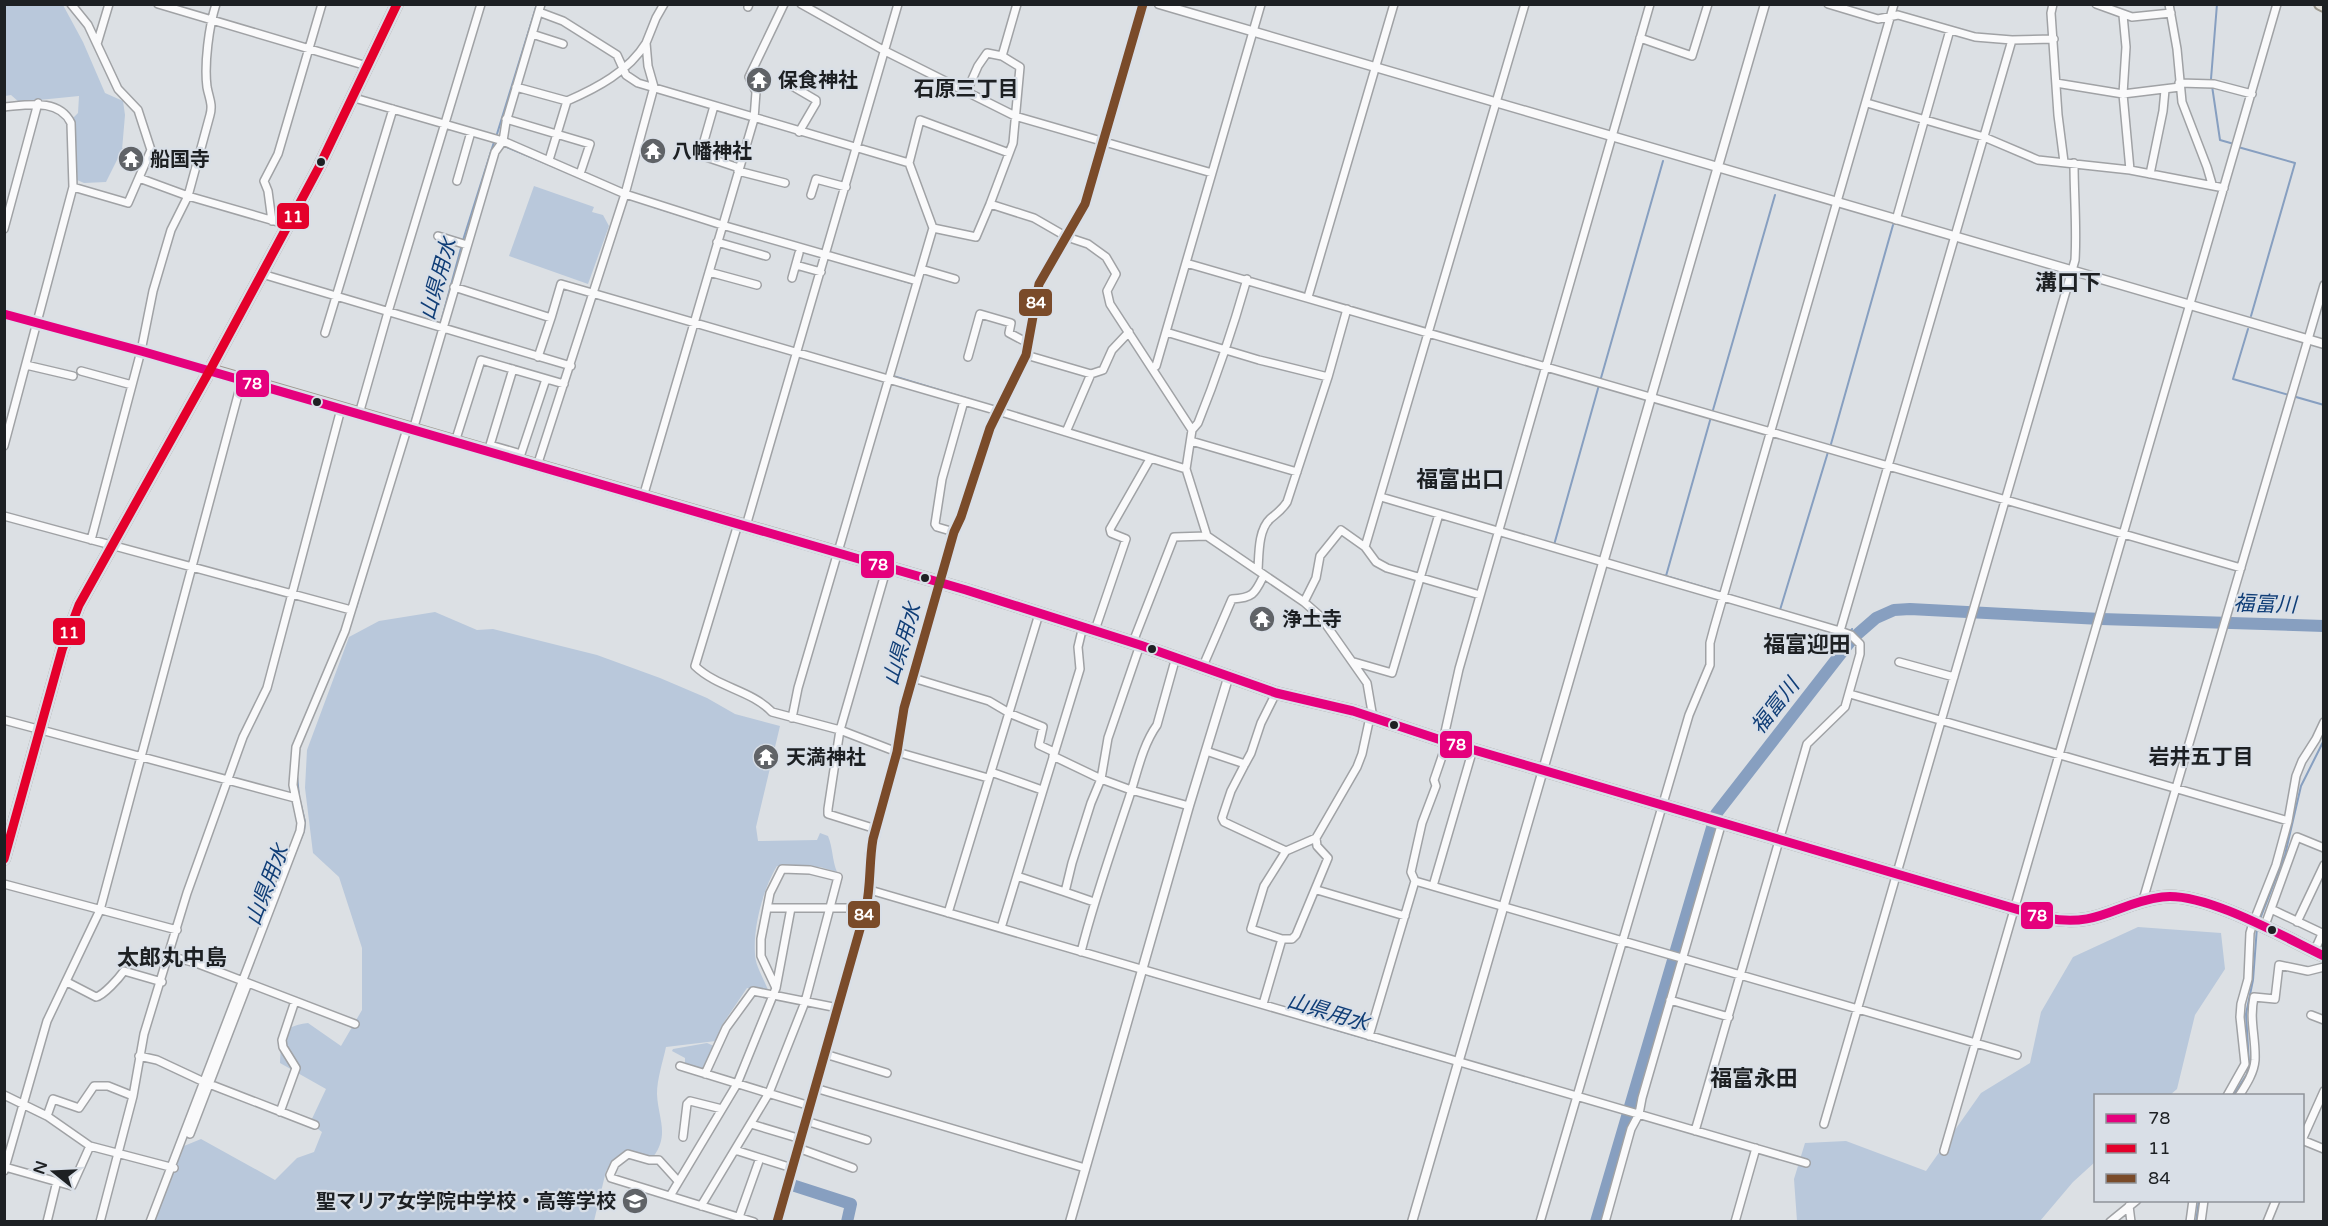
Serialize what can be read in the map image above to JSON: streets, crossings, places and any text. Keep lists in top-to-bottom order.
{
  "districts": [
    "石原三丁目",
    "溝口下",
    "福富出口",
    "福富迎田",
    "岩井五丁目",
    "太郎丸中島",
    "福富永田"
  ],
  "water": ["山県用水", "福富川"],
  "places": {
    "temple": [
      "保食神社",
      "八幡神社",
      "船国寺",
      "浄土寺",
      "天満神社"
    ],
    "school or university": ["聖マリア女学院中学校・高等学校"]
  },
  "lines": ["transit line 11", "transit line 84", "transit line 78"],
  "legend": ["78", "11", "84"],
  "north": "left"
}
